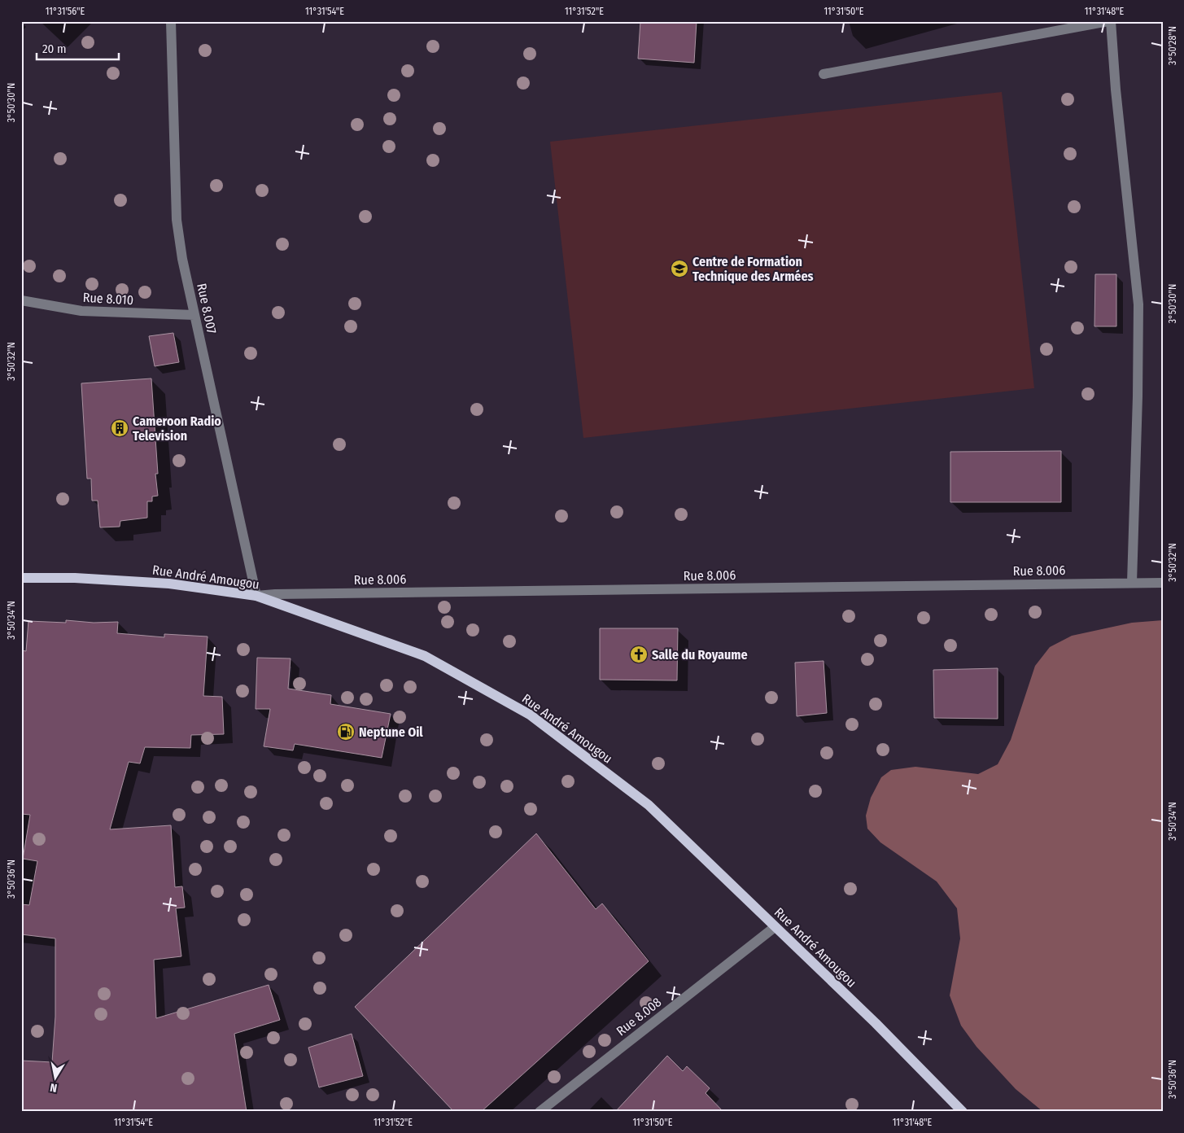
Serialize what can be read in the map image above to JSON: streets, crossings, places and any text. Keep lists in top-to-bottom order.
{
  "streets": {
    "main road": ["Rue André Amougou"],
    "street": [
      "Rue 8.010",
      "Rue 8.007",
      "Rue 8.006",
      "Rue 8.008"
    ]
  },
  "crossings": [
    ["Rue 8.010", "Rue 8.007"],
    ["Rue 8.007", "Rue 8.006"],
    ["Rue 8.007", "Rue André Amougou"],
    ["Rue 8.006", "Rue André Amougou"],
    ["Rue André Amougou", "Rue 8.008"]
  ],
  "places": {
    "school or university": ["Centre de Formation Technique des Armées"],
    "building": ["Cameroon Radio Television"],
    "church": ["Salle du Royaume"],
    "fuel station": ["Neptune Oil"]
  },
  "scale_bar": "20 m",
  "north": "bottom",
  "coordinates": [
    "11°31'56\"E",
    "11°31'54\"E",
    "11°31'52\"E",
    "11°31'50\"E",
    "11°31'48\"E",
    "3°50'28\"N",
    "3°50'30\"N",
    "3°50'32\"N",
    "3°50'34\"N",
    "3°50'36\"N"
  ]
}
